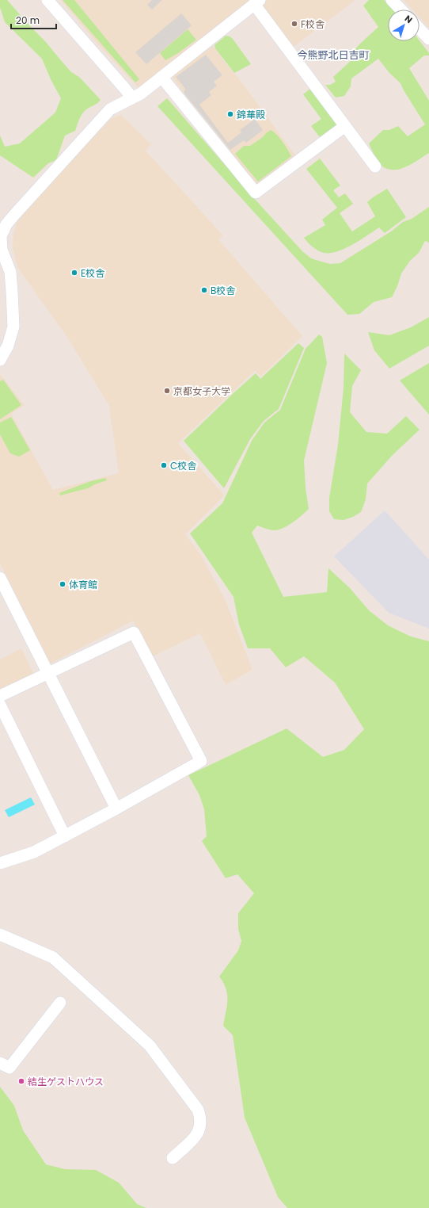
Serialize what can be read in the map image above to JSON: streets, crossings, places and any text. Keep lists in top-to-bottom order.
{
  "districts": ["今熊野北日吉町"],
  "places": [
    "F校舎",
    "錦華殿",
    "E校舎",
    "B校舎",
    "京都女子大学",
    "C校舎",
    "体育館",
    "結生ゲストハウス"
  ],
  "scale_bar": "20 m",
  "north": "top right"
}
